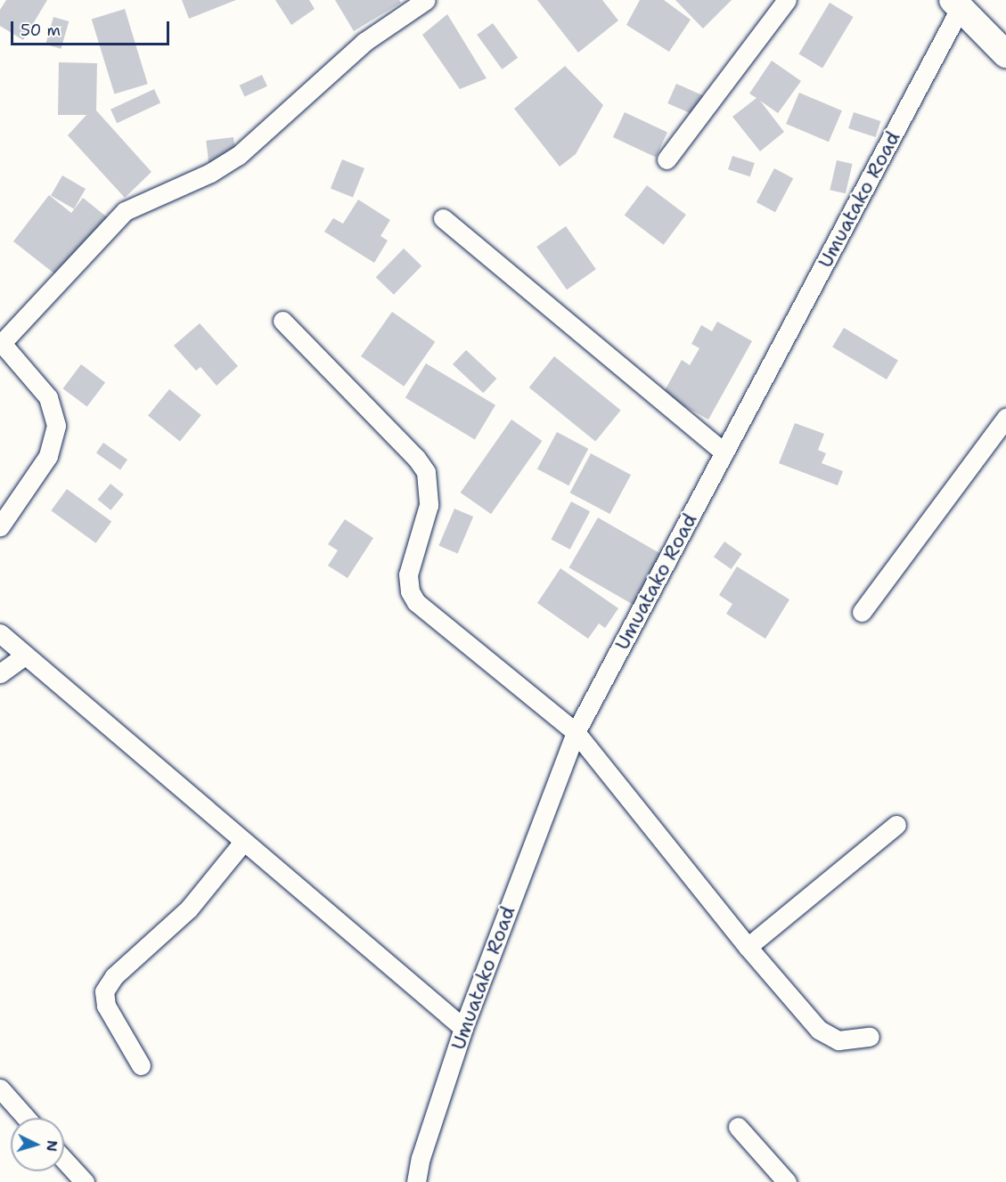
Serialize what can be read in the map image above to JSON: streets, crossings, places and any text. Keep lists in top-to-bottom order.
{
  "streets": {
    "street": ["Umuatako Road"]
  },
  "scale_bar": "50 m",
  "north": "right"
}
